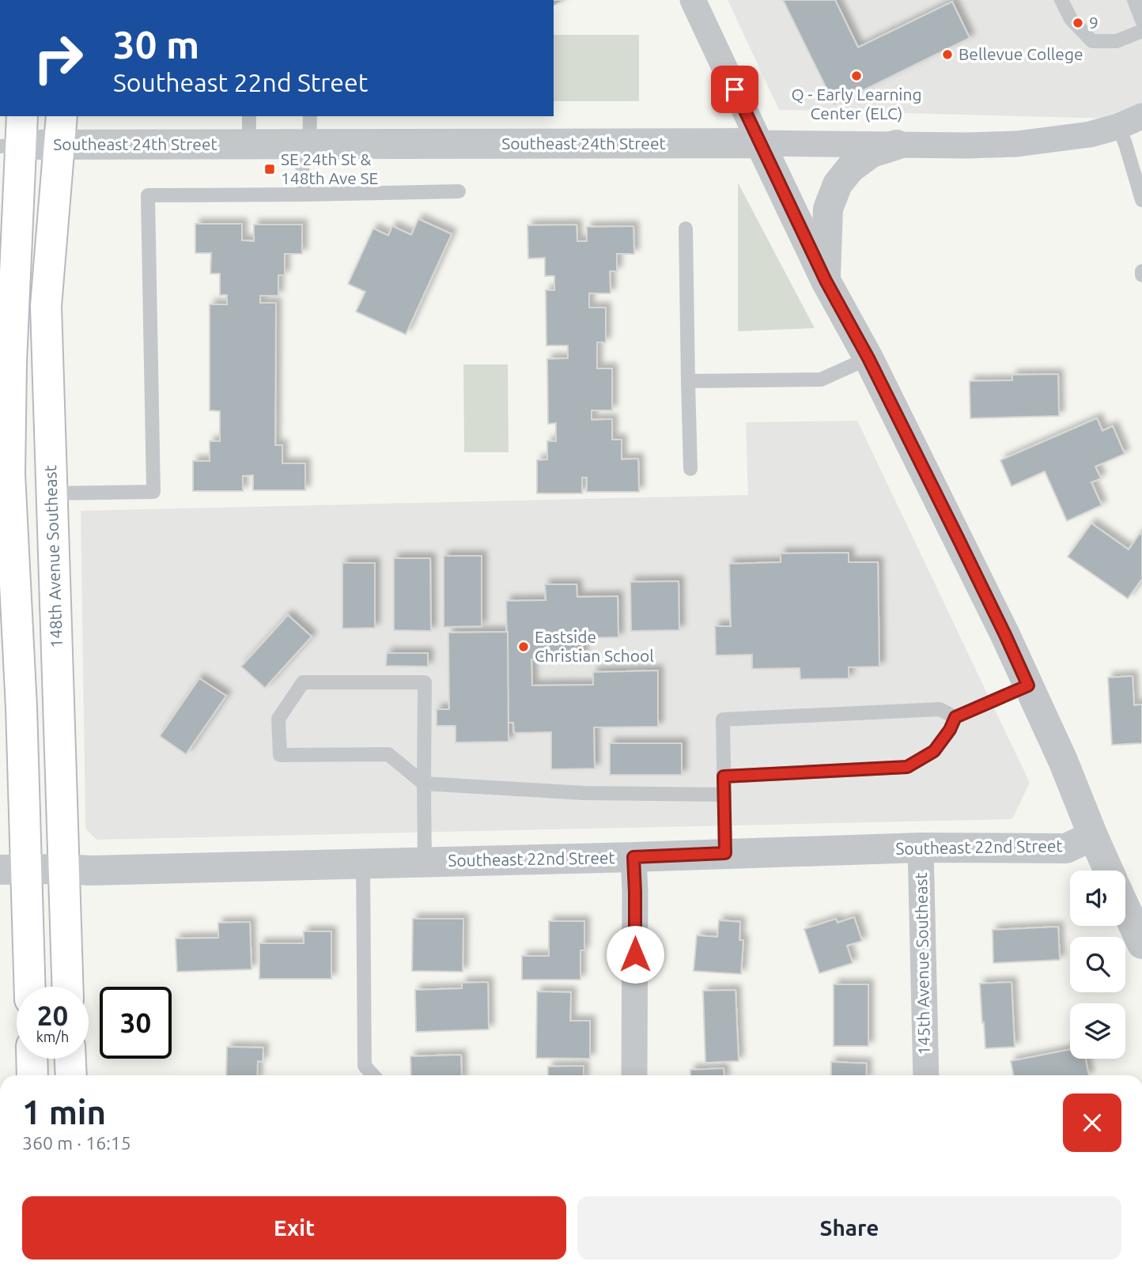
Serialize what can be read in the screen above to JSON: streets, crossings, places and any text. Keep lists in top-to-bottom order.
{
  "streets": {
    "main road": ["148th Avenue Southeast"],
    "street": ["Southeast 24th Street", "Southeast 22nd Street", "145th Avenue Southeast"]
  },
  "crossings": [
    ["Southeast 24th Street", "148th Avenue Southeast"],
    ["148th Avenue Southeast", "Southeast 22nd Street"],
    ["Southeast 22nd Street", "145th Avenue Southeast"]
  ],
  "places": {
    "other": [
      "9",
      "Bellevue College",
      "Q - Early Learning Center (ELC)",
      "Eastside Christian School"
    ],
    "transit": ["SE 24th St & 148th Ave SE"]
  },
  "page": {
    "turn": ["30 m", "Southeast 22nd Street"],
    "speed": "20 km/h",
    "limit": "30",
    "heading": ["1 min", "360 m · 16:15"],
    "buttons": ["Exit", "Share"]
  }
}
